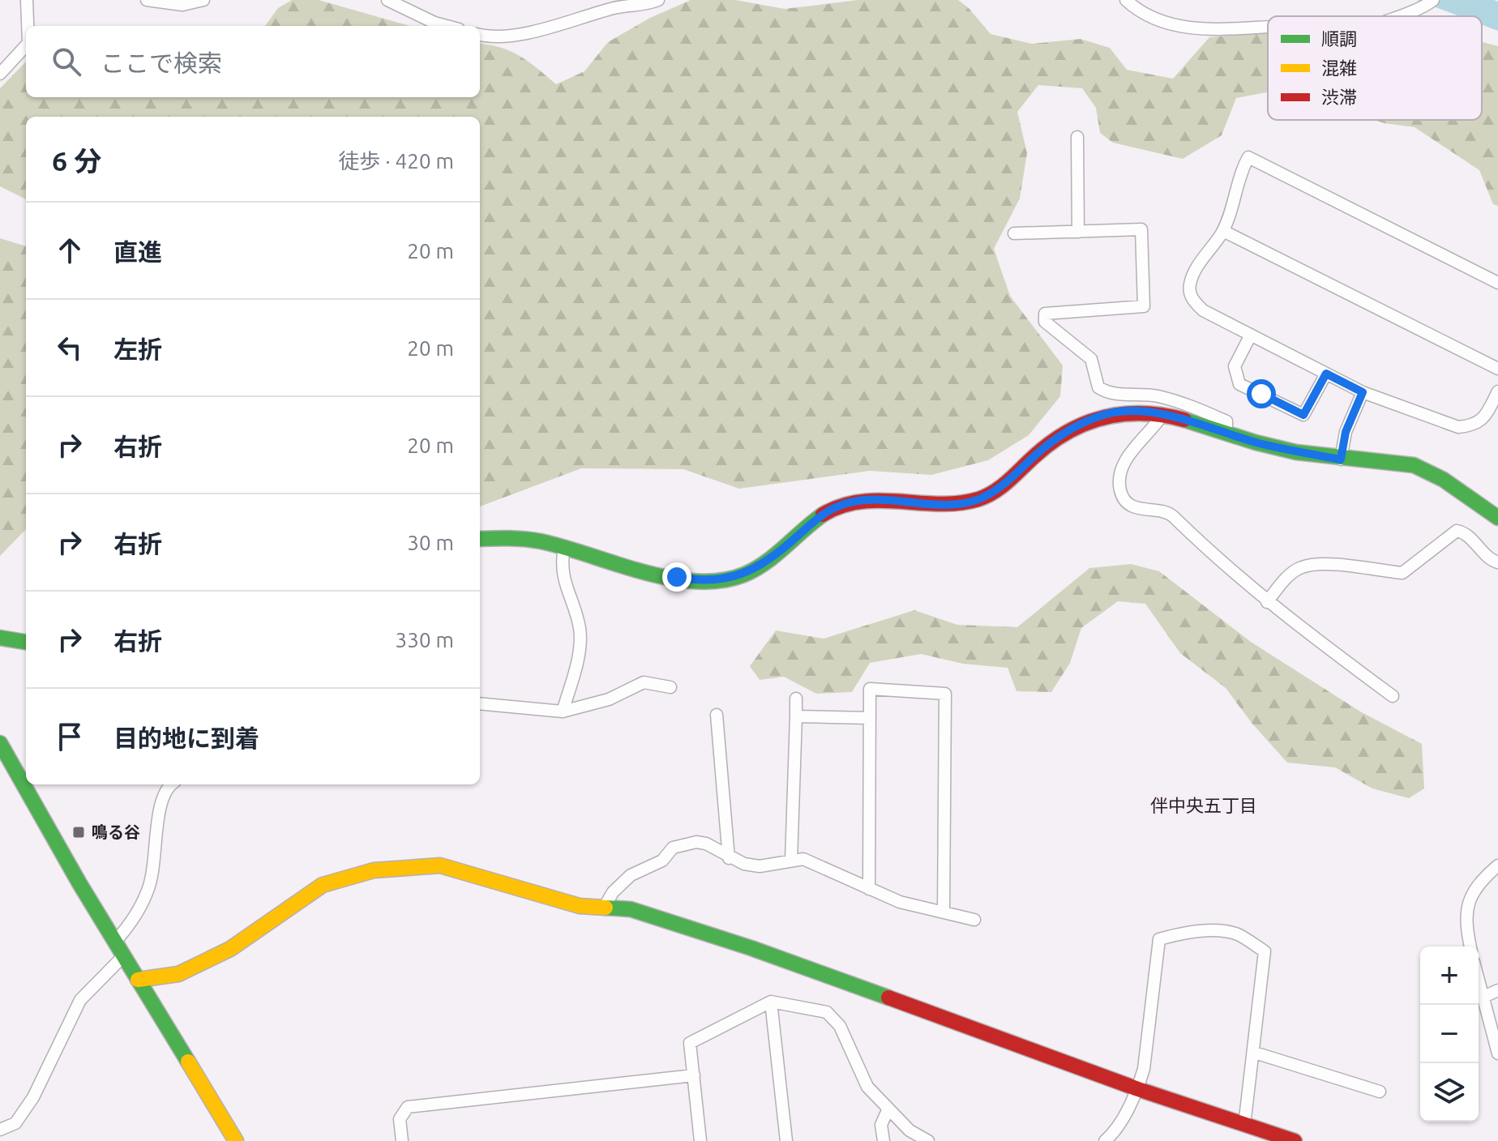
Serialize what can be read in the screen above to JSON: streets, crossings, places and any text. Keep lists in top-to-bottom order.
{
  "districts": ["伴中央五丁目"],
  "places": {
    "transit": ["鳴る谷"]
  },
  "legend": ["順調", "混雑", "渋滞"],
  "page": {
    "search": "ここで検索",
    "heading": ["6 分", "徒歩 · 420 m"],
    "list": [
      ["直進", "20 m"],
      ["左折", "20 m"],
      ["右折", "20 m"],
      ["右折", "30 m"],
      ["右折", "330 m"],
      "目的地に到着"
    ],
    "map_buttons": ["+", "−"]
  }
}
